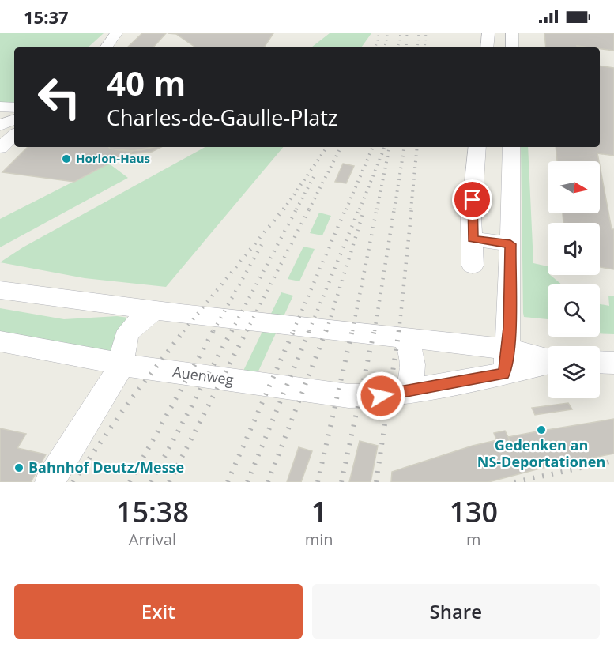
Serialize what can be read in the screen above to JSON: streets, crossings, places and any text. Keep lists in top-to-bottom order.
{
  "streets": {
    "street": ["Auenweg"]
  },
  "places": ["Horion-Haus", "Gedenken an NS-Deportationen", "Bahnhof Deutz/Messe"],
  "north": "right",
  "page": {
    "status": "15:37",
    "turn": ["40 m", "Charles-de-Gaulle-Platz"],
    "eta": [
      "15:38",
      "Arrival",
      "1",
      "min",
      "130",
      "m"
    ],
    "buttons": ["Exit", "Share"]
  }
}
